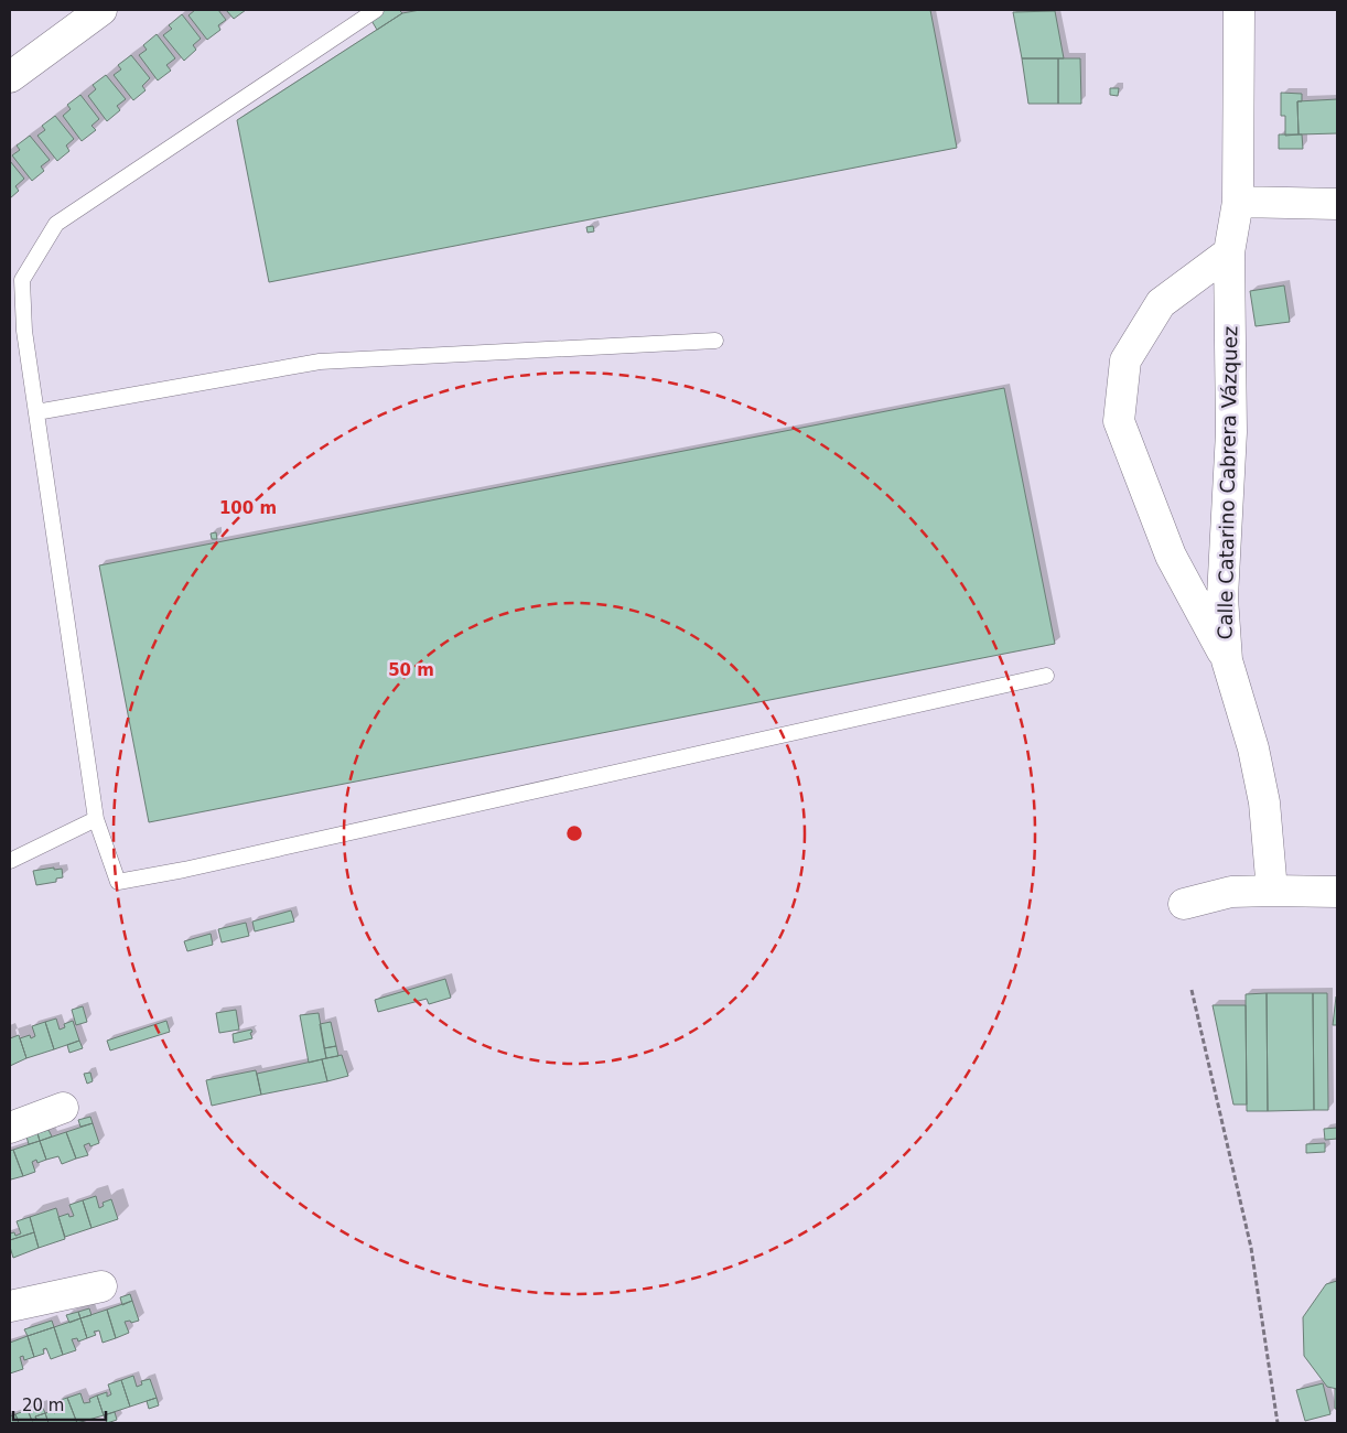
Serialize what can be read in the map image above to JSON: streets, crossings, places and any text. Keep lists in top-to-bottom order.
{
  "streets": {
    "street": ["Calle Catarino Cabrera Vázquez"]
  },
  "scale_bar": "20 m",
  "rings": ["100 m", "50 m"]
}
